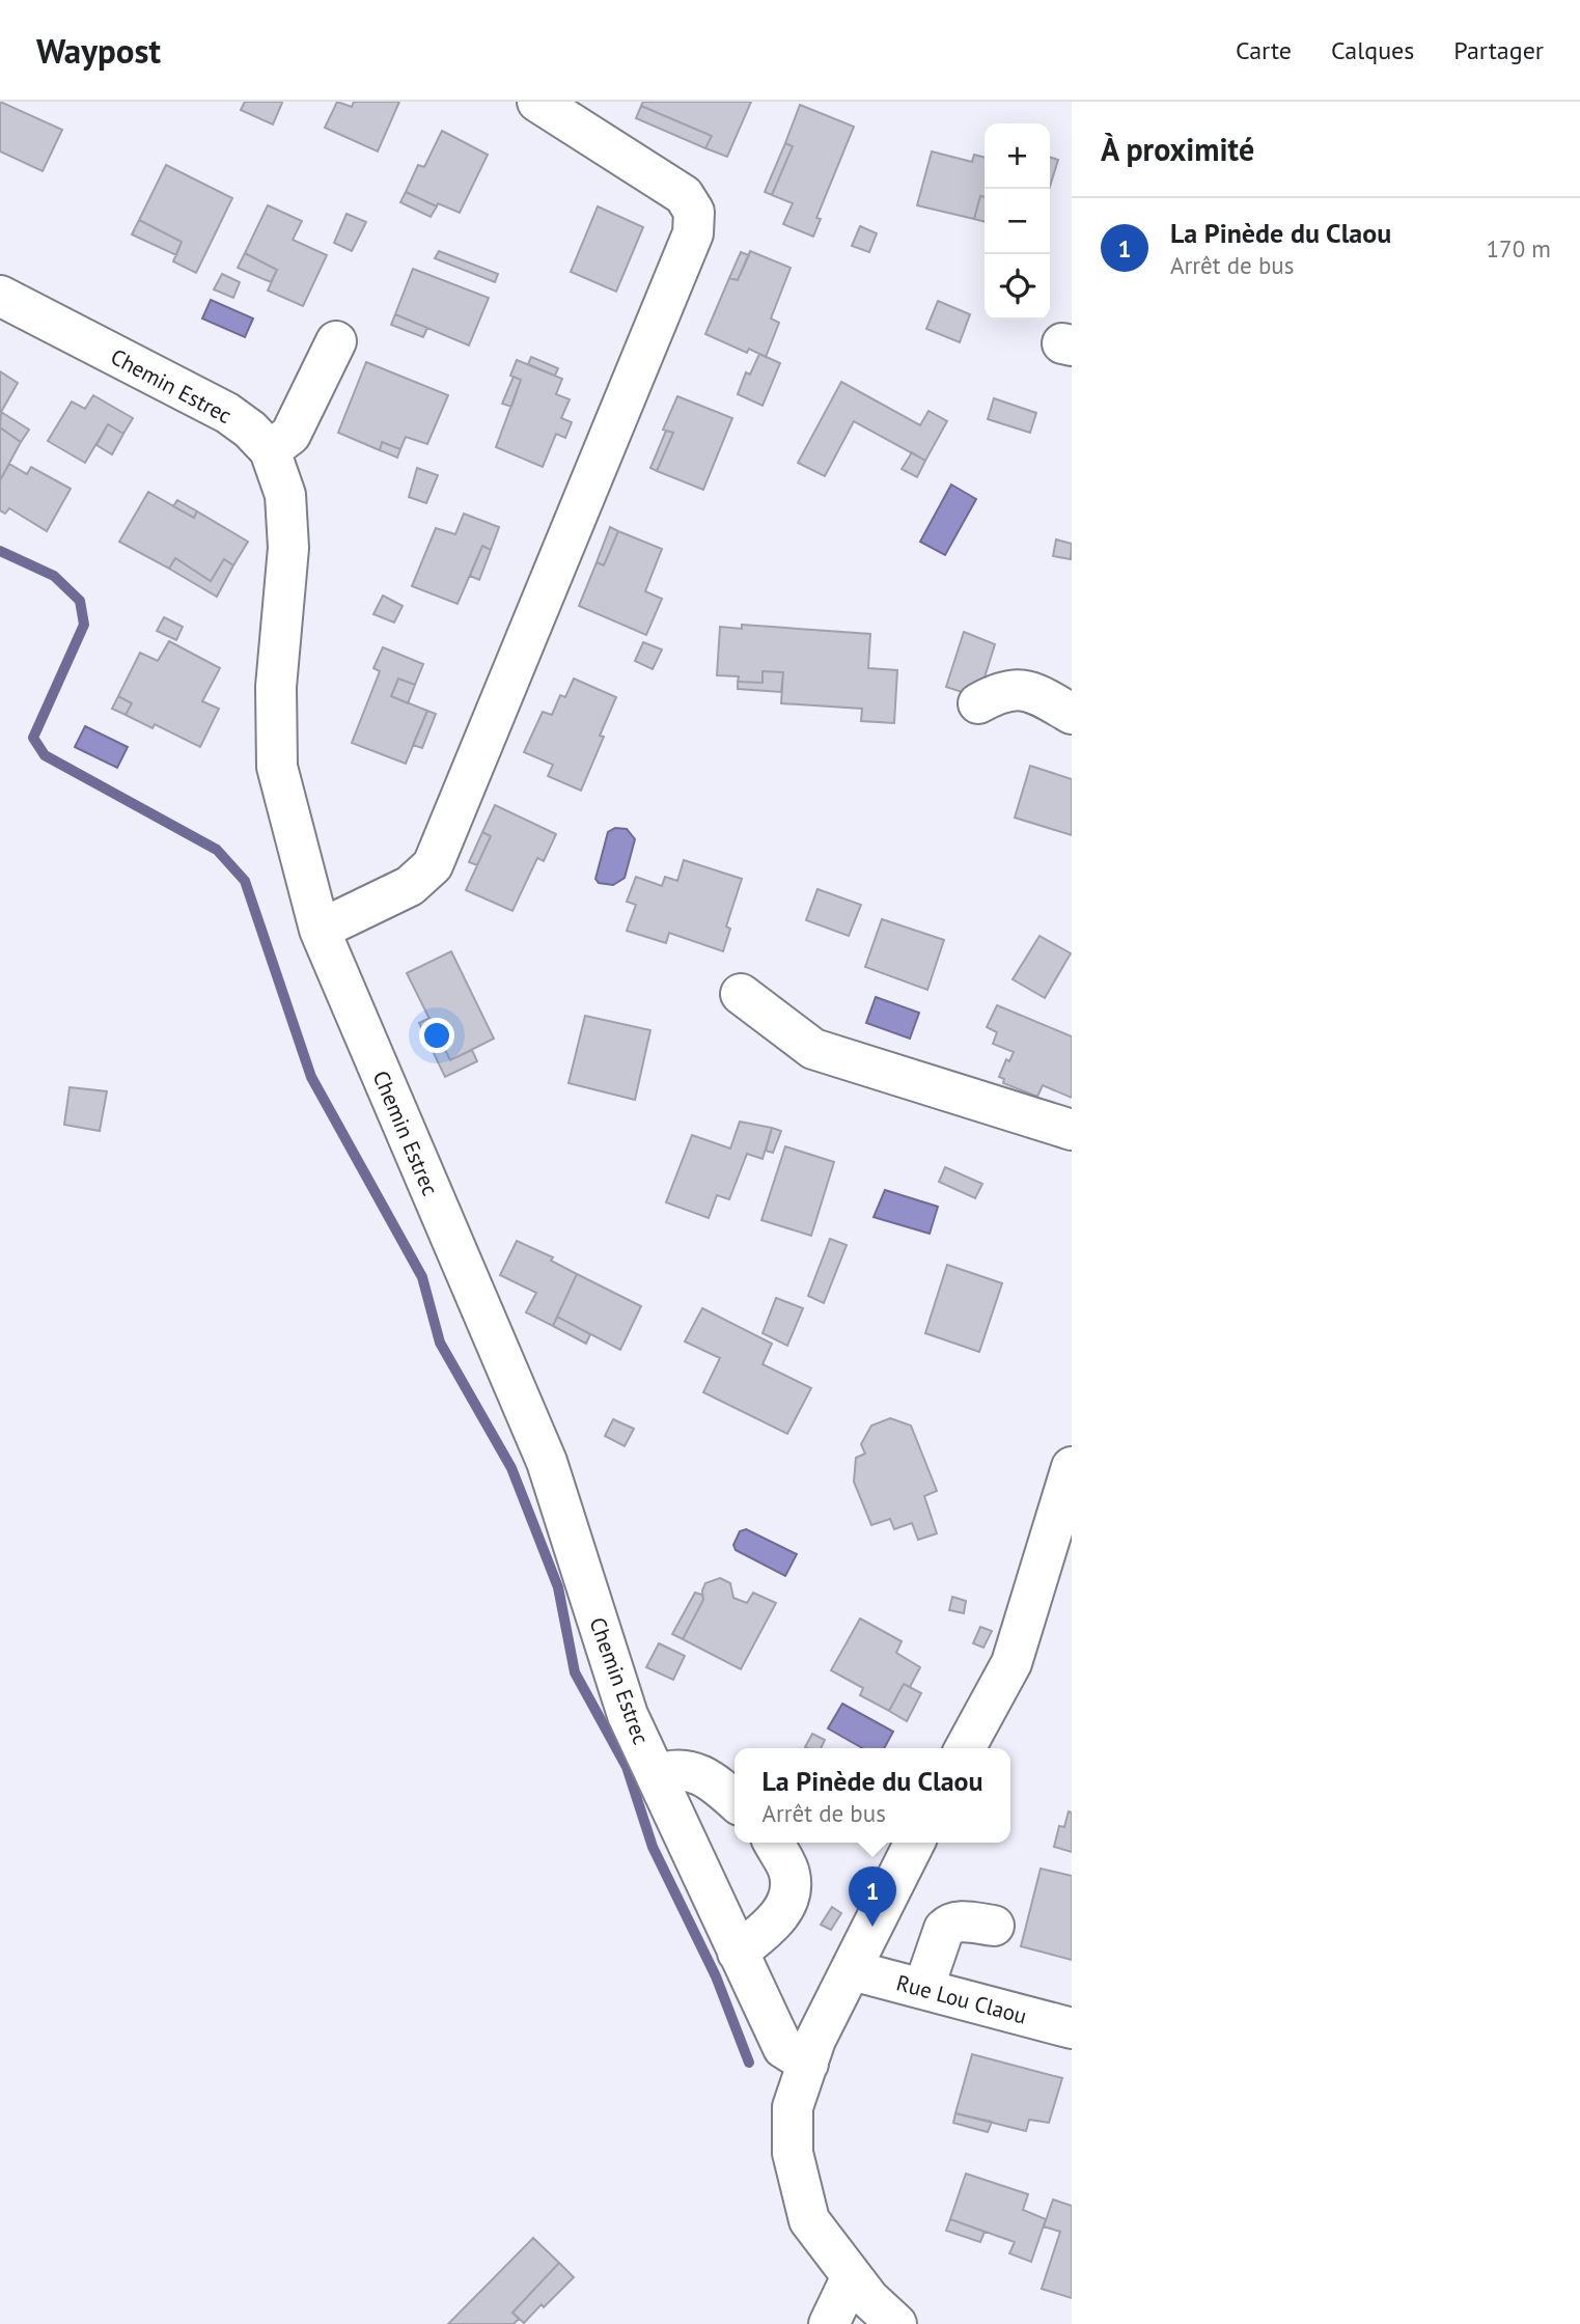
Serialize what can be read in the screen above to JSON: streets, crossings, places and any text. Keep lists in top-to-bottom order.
{
  "streets": {
    "street": ["Chemin Estrec", "Rue Lou Claou"]
  },
  "page": {
    "header": "Waypost",
    "nav": ["Carte", "Calques", "Partager"],
    "heading": "À proximité",
    "map_buttons": ["+", "−"],
    "list": [
      {
        "mark": "1",
        "name": "La Pinède du Claou",
        "note": "Arrêt de bus",
        "value": "170 m"
      }
    ],
    "popup": ["La Pinède du Claou", "Arrêt de bus"],
    "pins": "1"
  }
}
